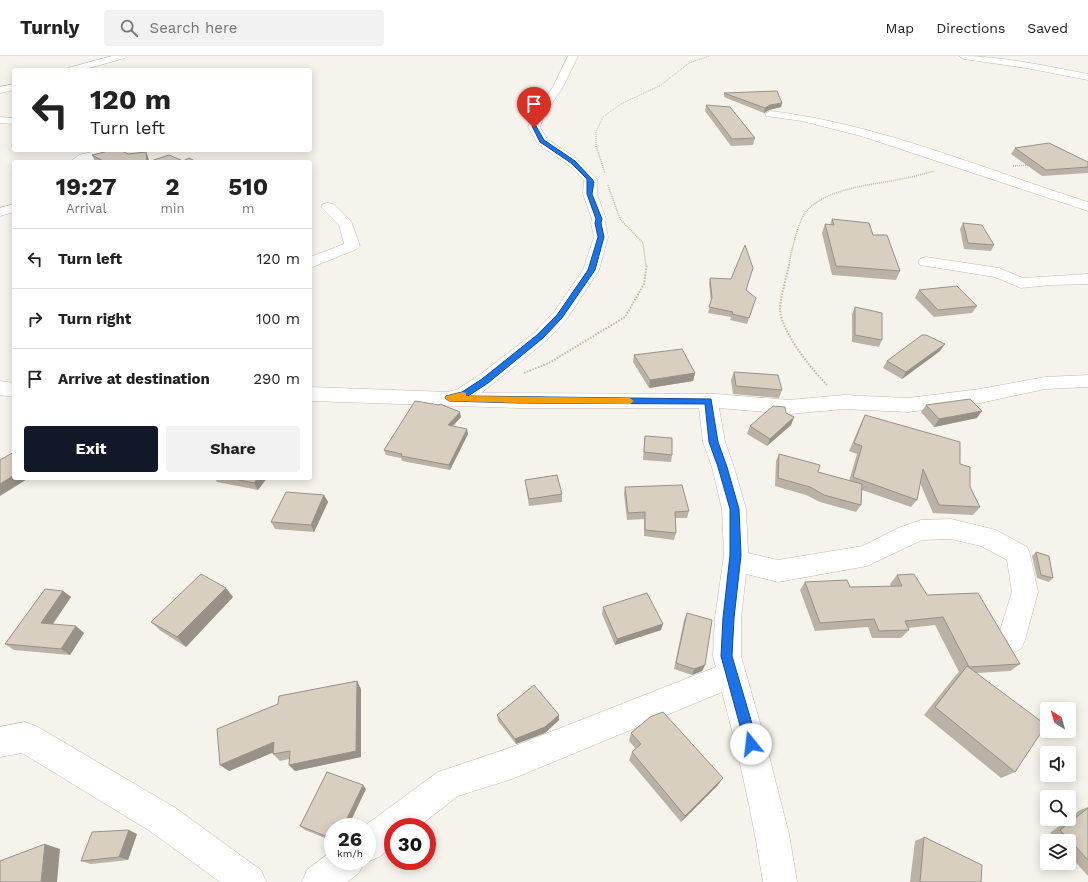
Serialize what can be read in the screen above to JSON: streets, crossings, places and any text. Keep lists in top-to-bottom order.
{
  "north": "top left",
  "page": {
    "header": "Turnly",
    "search": "Search here",
    "nav": ["Map", "Directions", "Saved"],
    "turn": ["120 m", "Turn left"],
    "eta": [
      "19:27",
      "Arrival",
      "2",
      "min",
      "510",
      "m"
    ],
    "list": [
      {
        "name": "Turn left",
        "value": "120 m"
      },
      {
        "name": "Turn right",
        "value": "100 m"
      },
      {
        "name": "Arrive at destination",
        "value": "290 m"
      }
    ],
    "buttons": ["Exit", "Share"],
    "speed": "26 km/h",
    "limit": "30"
  }
}
